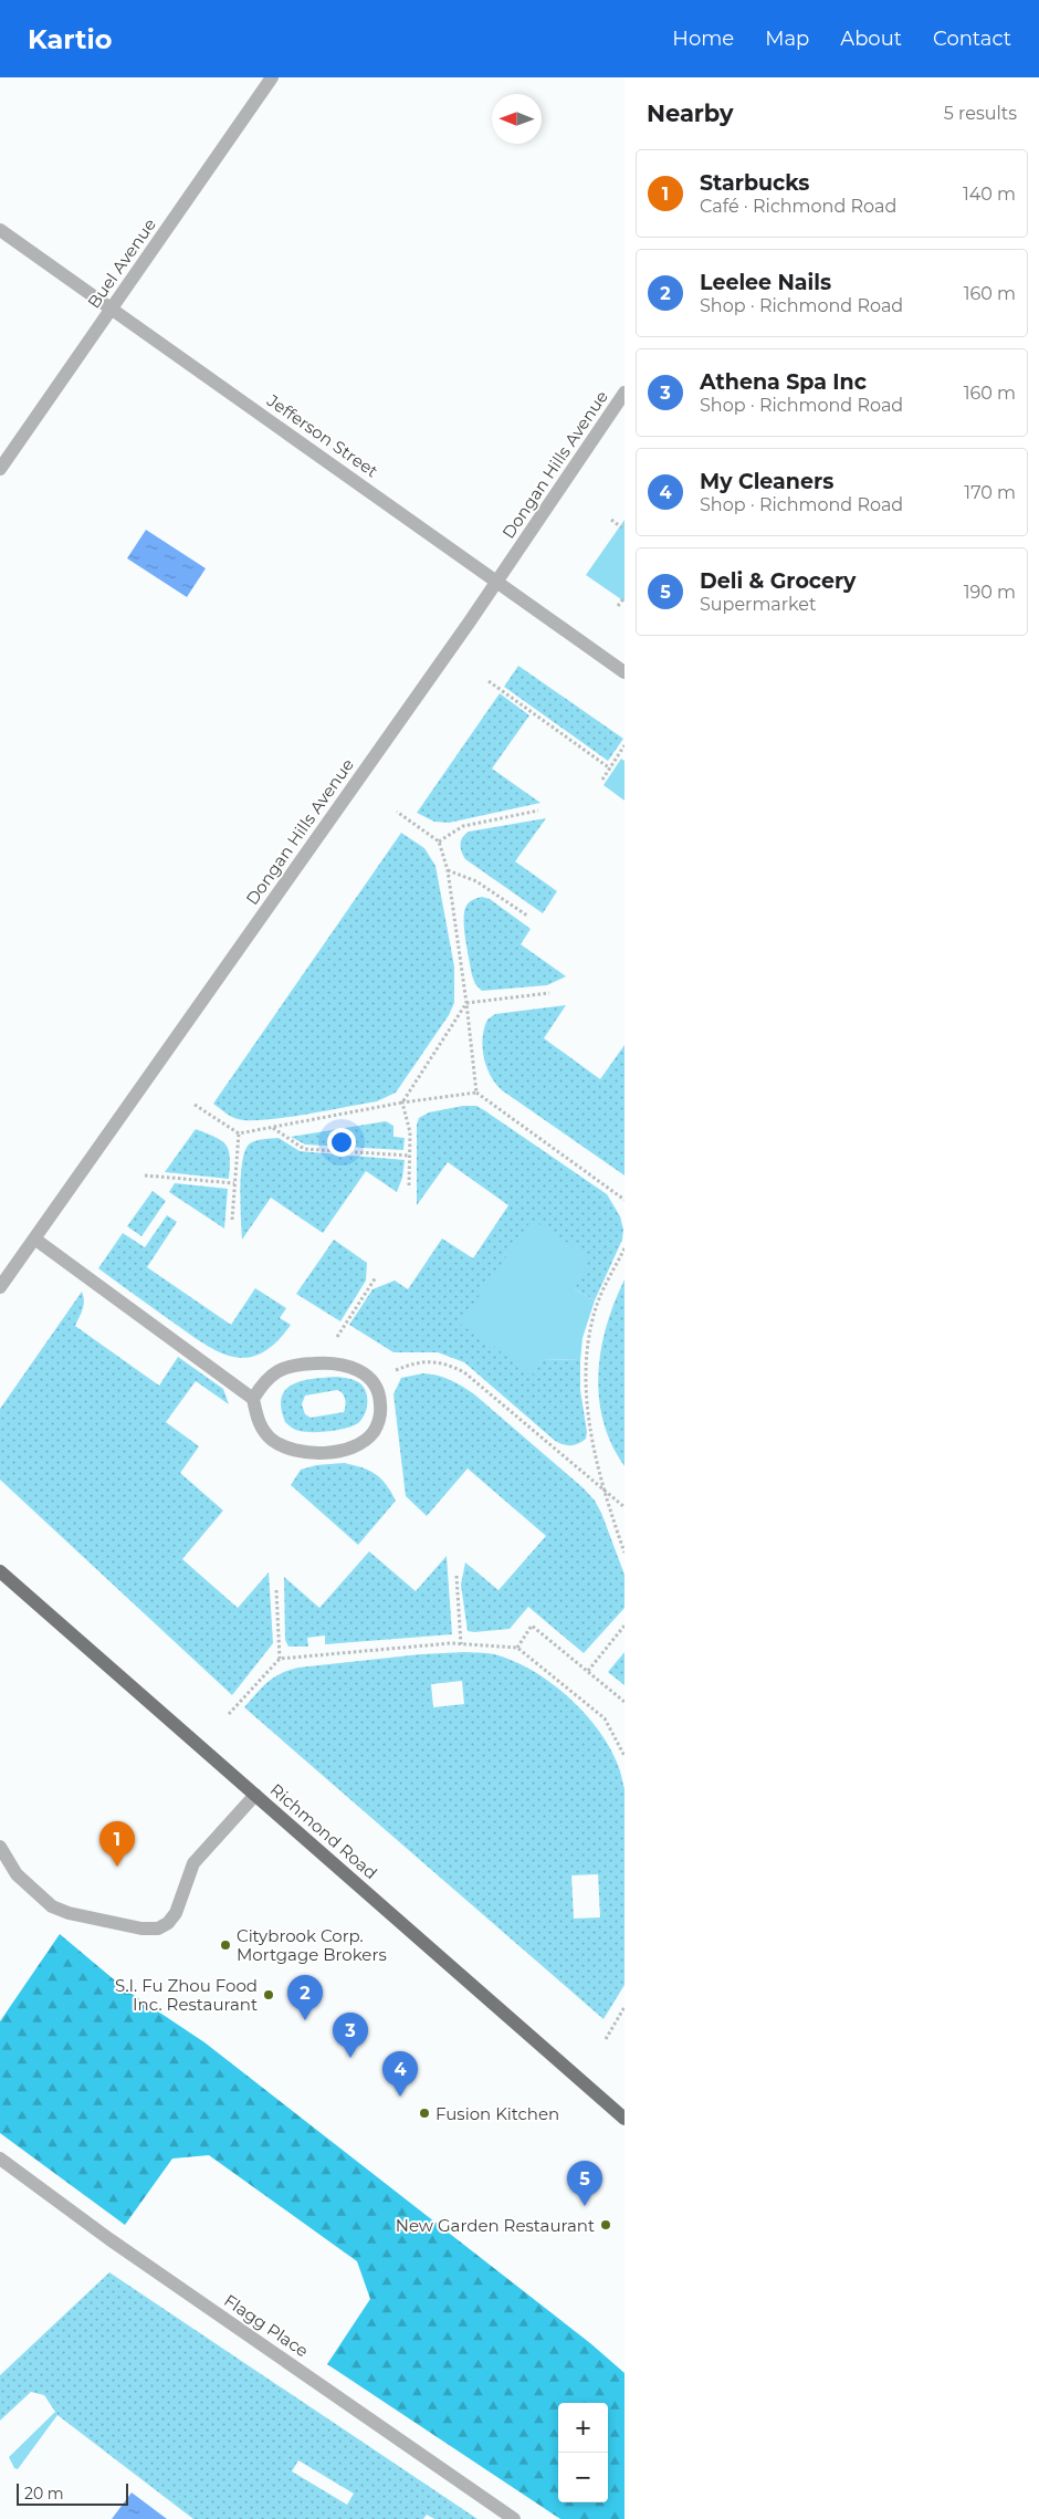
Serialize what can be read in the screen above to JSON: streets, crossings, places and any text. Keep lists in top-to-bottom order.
{
  "streets": {
    "main road": ["Richmond Road"],
    "street": [
      "Buel Avenue",
      "Jefferson Street",
      "Dongan Hills Avenue",
      "Flagg Place"
    ]
  },
  "crossings": [
    ["Buel Avenue", "Jefferson Street"],
    ["Jefferson Street", "Dongan Hills Avenue"]
  ],
  "places": [
    "Citybrook Corp. Mortgage Brokers",
    "S.I. Fu Zhou Food Inc. Restaurant",
    "Fusion Kitchen",
    "New Garden Restaurant"
  ],
  "scale_bar": "20 m",
  "north": "left",
  "page": {
    "header": "Kartio",
    "nav": [
      "Home",
      "Map",
      "About",
      "Contact"
    ],
    "heading": ["Nearby", "5 results"],
    "list": [
      {
        "mark": "1",
        "name": "Starbucks",
        "note": "Café · Richmond Road",
        "value": "140 m"
      },
      {
        "mark": "2",
        "name": "Leelee Nails",
        "note": "Shop · Richmond Road",
        "value": "160 m"
      },
      {
        "mark": "3",
        "name": "Athena Spa Inc",
        "note": "Shop · Richmond Road",
        "value": "160 m"
      },
      {
        "mark": "4",
        "name": "My Cleaners",
        "note": "Shop · Richmond Road",
        "value": "170 m"
      },
      {
        "mark": "5",
        "name": "Deli & Grocery",
        "note": "Supermarket",
        "value": "190 m"
      }
    ],
    "pins": [
      "1",
      "2",
      "3",
      "4",
      "5"
    ],
    "map_buttons": ["+", "−"],
    "scale": "20 m"
  }
}
